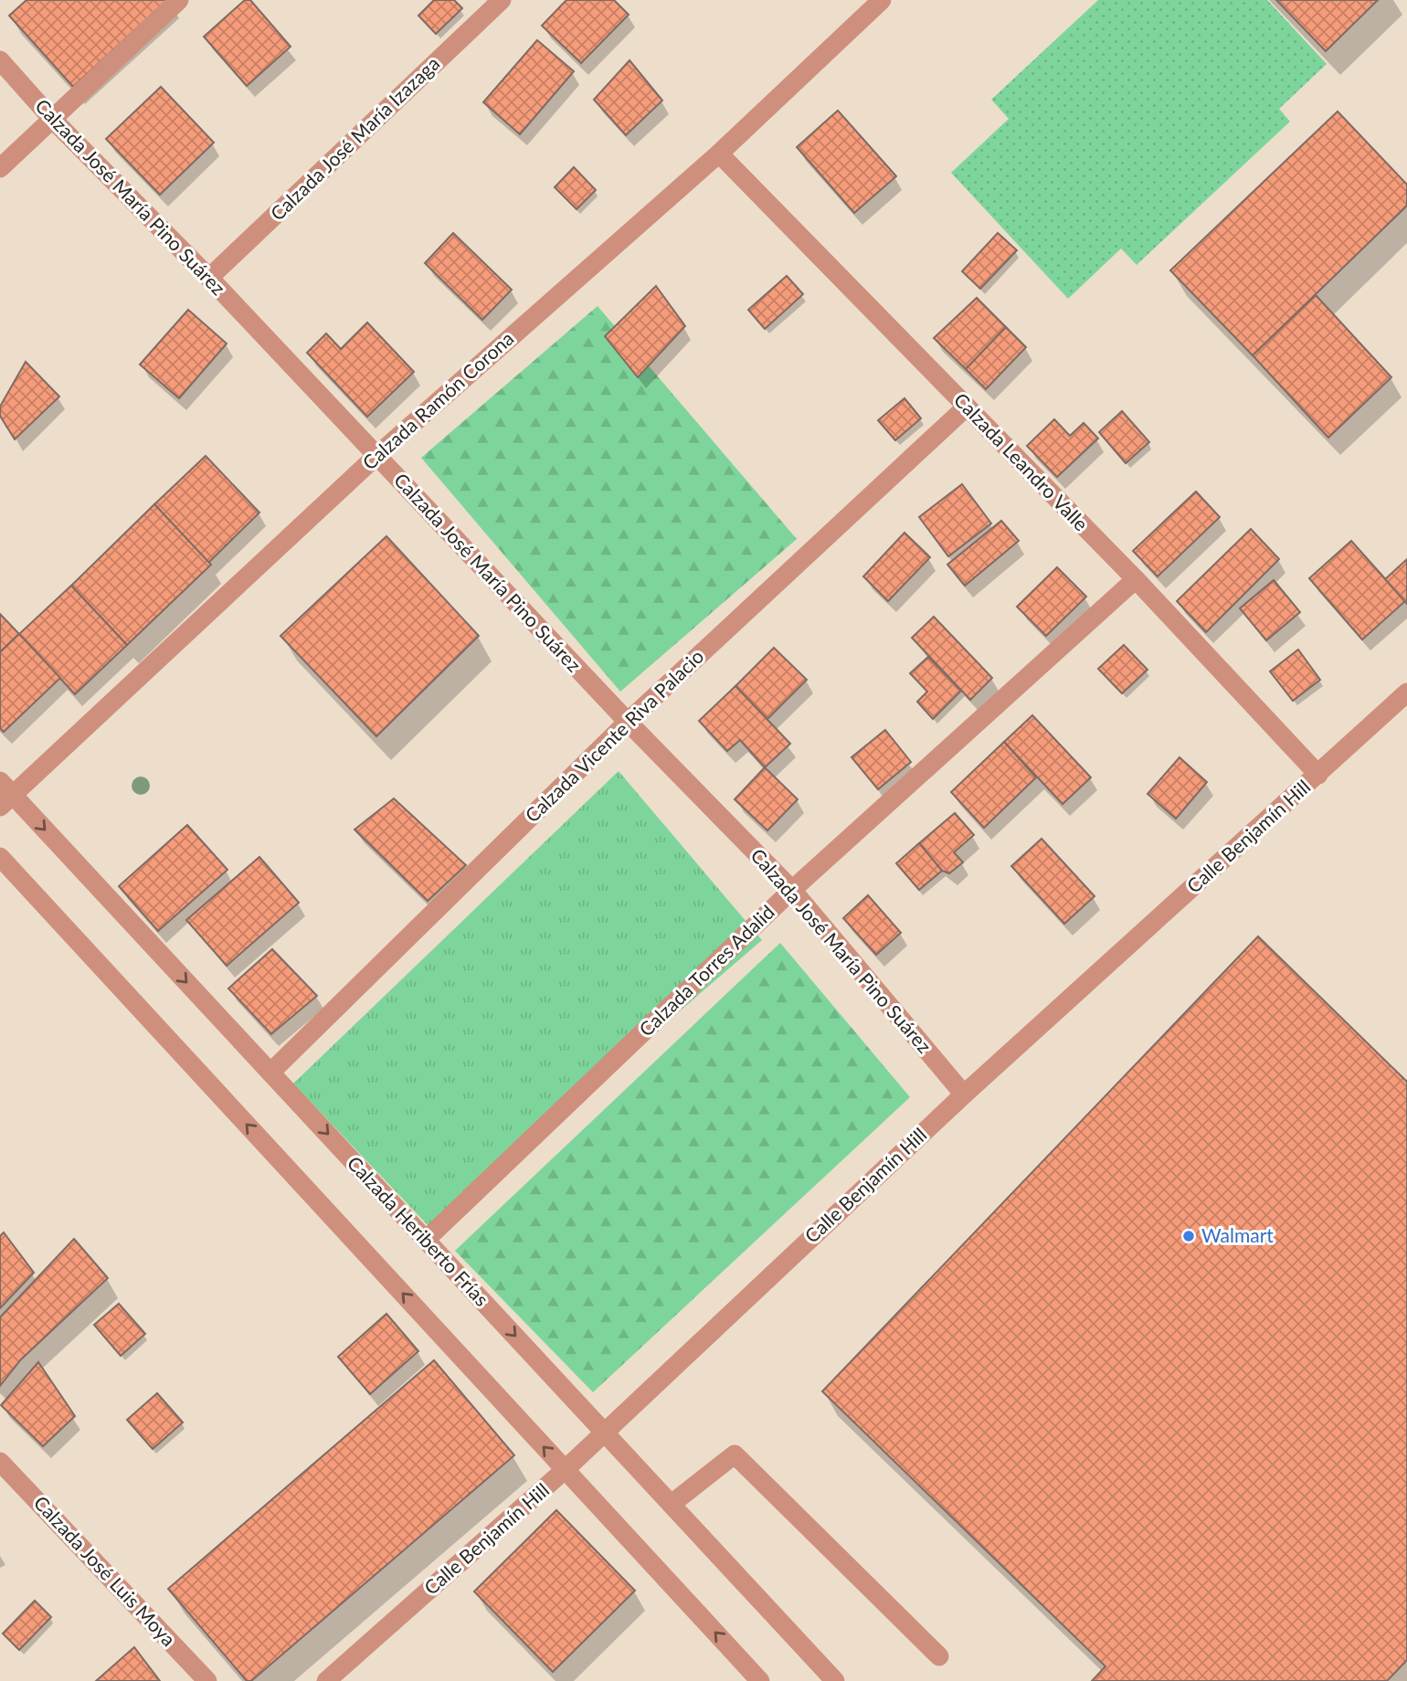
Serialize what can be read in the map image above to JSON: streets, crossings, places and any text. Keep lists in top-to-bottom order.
{
  "streets": {
    "street": [
      "Calzada José María Izazaga",
      "Calzada José María Pino Suárez",
      "Calzada Ramón Corona",
      "Calzada Leandro Valle",
      "Calzada Vicente Riva Palacio",
      "Calle Benjamín Hill",
      "Calzada Torres Adalid",
      "Calzada Heriberto Frías",
      "Calzada José Luis Moya"
    ]
  },
  "crossings": [
    ["Calzada José María Izazaga", "Calzada José María Pino Suárez"],
    ["Calzada José María Pino Suárez", "Calzada Ramón Corona"],
    ["Calzada José María Pino Suárez", "Calzada Vicente Riva Palacio"],
    ["Calzada José María Pino Suárez", "Calle Benjamín Hill"],
    ["Calzada José María Pino Suárez", "Calzada Torres Adalid"],
    ["Calzada Ramón Corona", "Calzada Leandro Valle"],
    ["Calzada Ramón Corona", "Calzada Heriberto Frías"],
    ["Calzada Leandro Valle", "Calzada Vicente Riva Palacio"],
    ["Calzada Leandro Valle", "Calle Benjamín Hill"],
    ["Calzada Leandro Valle", "Calzada Torres Adalid"],
    ["Calzada Vicente Riva Palacio", "Calzada Heriberto Frías"],
    ["Calle Benjamín Hill", "Calzada Heriberto Frías"],
    ["Calzada Torres Adalid", "Calzada Heriberto Frías"]
  ],
  "places": ["Walmart"]
}
